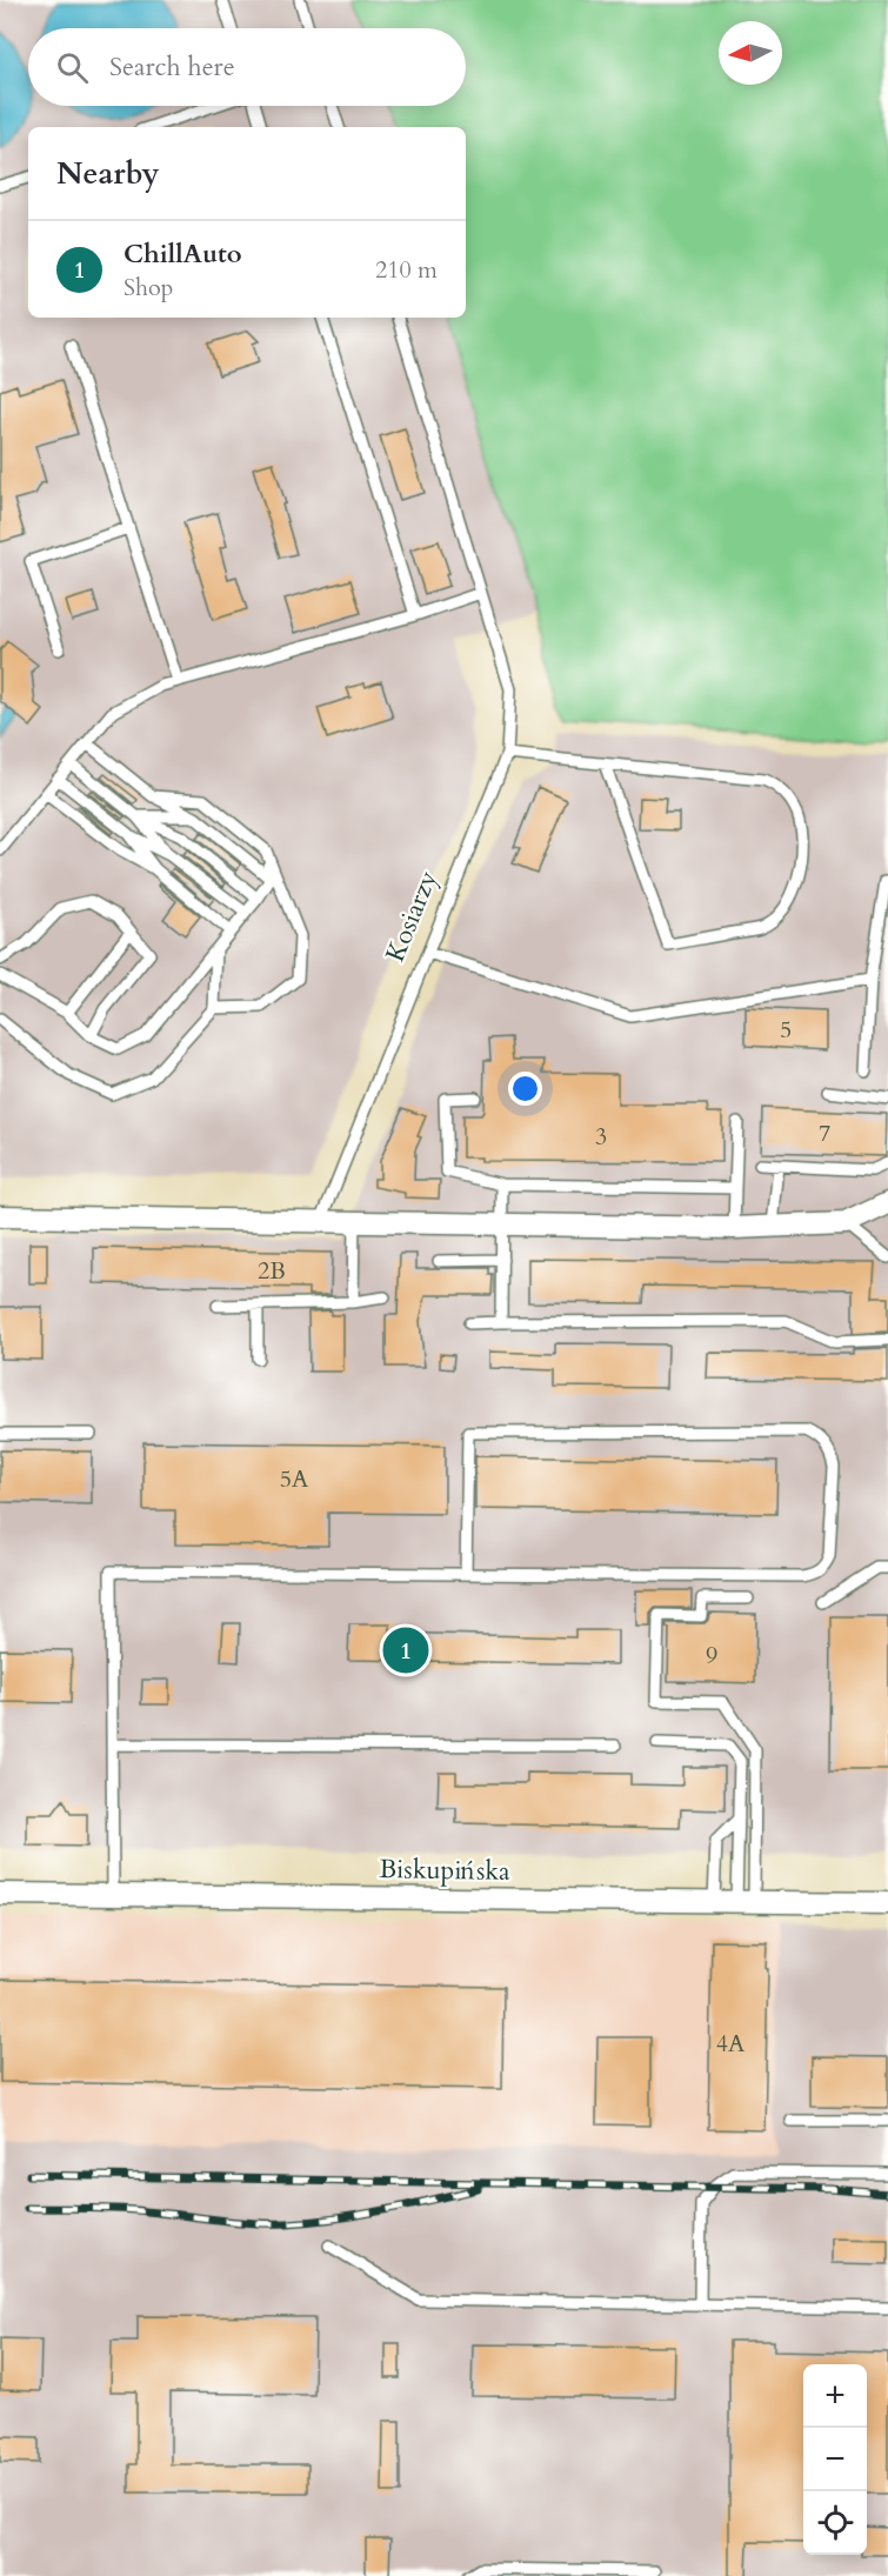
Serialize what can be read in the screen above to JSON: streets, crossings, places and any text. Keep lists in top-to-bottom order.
{
  "streets": {
    "street": ["Biskupińska"],
    "lane": ["Kosiarzy"]
  },
  "house_numbers": [
    "5",
    "7",
    "3",
    "2B",
    "5A",
    "9",
    "4A"
  ],
  "north": "left",
  "page": {
    "search": "Search here",
    "heading": "Nearby",
    "list": [
      {
        "mark": "1",
        "name": "ChillAuto",
        "note": "Shop",
        "value": "210 m"
      }
    ],
    "pins": "1",
    "map_buttons": ["+", "−"]
  }
}
